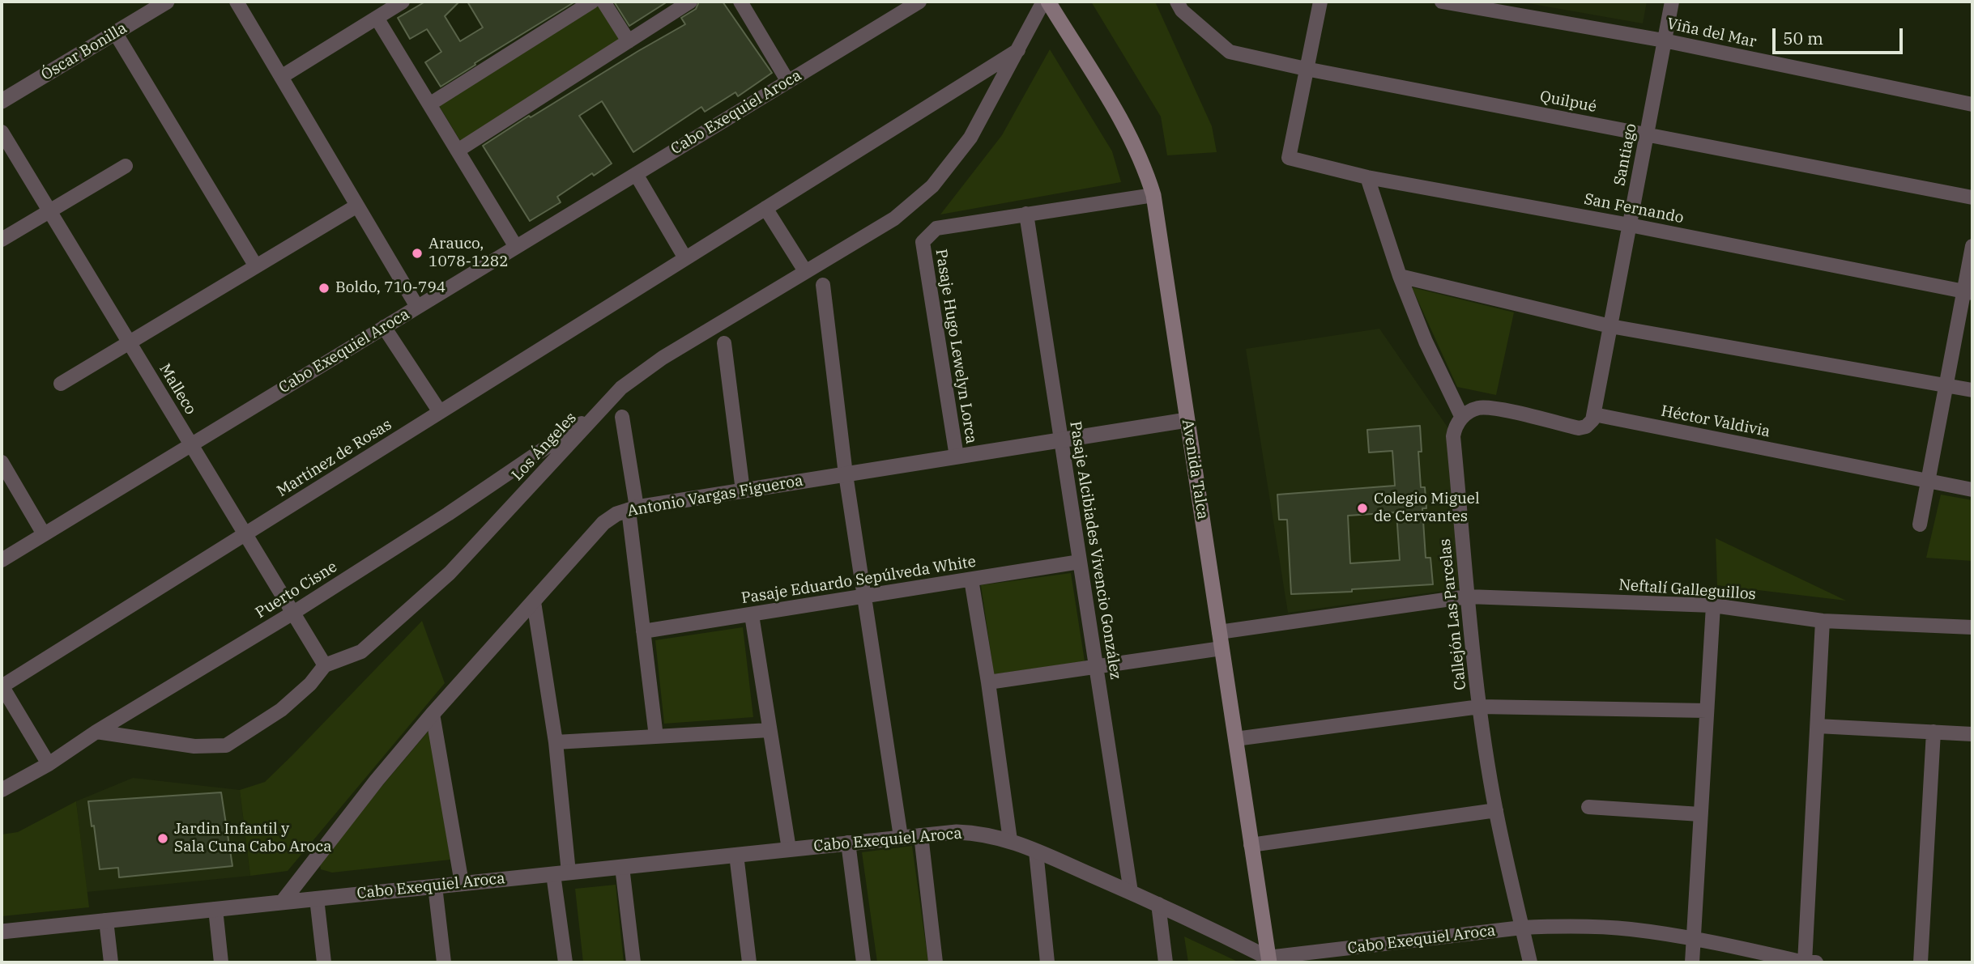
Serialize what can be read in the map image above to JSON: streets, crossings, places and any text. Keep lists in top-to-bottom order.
{
  "streets": {
    "main road": ["Avenida Talca"],
    "street": [
      "Viña del Mar",
      "Óscar Bonilla",
      "Quilpué",
      "Cabo Exequiel Aroca",
      "Santiago",
      "San Fernando",
      "Pasaje Hugo Lewelyn Lorca",
      "Malleco",
      "Héctor Valdivia",
      "Los Ángeles",
      "Martínez de Rosas",
      "Antonio Vargas Figueroa",
      "Pasaje Alcibiades Vivencio González",
      "Pasaje Eduardo Sepúlveda White",
      "Puerto Cisne",
      "Neftalí Galleguillos",
      "Callejón Las Parcelas"
    ]
  },
  "crossings": [
    ["Viña del Mar", "Santiago"],
    ["Quilpué", "Santiago"],
    ["Quilpué", "San Fernando"],
    ["Cabo Exequiel Aroca", "Malleco"],
    ["Cabo Exequiel Aroca", "Avenida Talca"],
    ["Cabo Exequiel Aroca", "Antonio Vargas Figueroa"],
    ["Cabo Exequiel Aroca", "Pasaje Alcibiades Vivencio González"],
    ["Cabo Exequiel Aroca", "Callejón Las Parcelas"],
    ["Santiago", "San Fernando"],
    ["Santiago", "Héctor Valdivia"],
    ["Pasaje Hugo Lewelyn Lorca", "Avenida Talca"],
    ["Pasaje Hugo Lewelyn Lorca", "Antonio Vargas Figueroa"],
    ["Pasaje Hugo Lewelyn Lorca", "Pasaje Alcibiades Vivencio González"],
    ["Malleco", "Los Ángeles"],
    ["Malleco", "Martínez de Rosas"],
    ["Malleco", "Puerto Cisne"],
    ["Los Ángeles", "Martínez de Rosas"],
    ["Los Ángeles", "Puerto Cisne"],
    ["Avenida Talca", "Antonio Vargas Figueroa"],
    ["Avenida Talca", "Neftalí Galleguillos"],
    ["Antonio Vargas Figueroa", "Pasaje Alcibiades Vivencio González"],
    ["Pasaje Alcibiades Vivencio González", "Pasaje Eduardo Sepúlveda White"],
    ["Pasaje Alcibiades Vivencio González", "Neftalí Galleguillos"],
    ["Neftalí Galleguillos", "Callejón Las Parcelas"]
  ],
  "places": [
    "Arauco, 1078-1282",
    "Boldo, 710-794",
    "Colegio Miguel de Cervantes",
    "Jardin Infantil y Sala Cuna Cabo Aroca"
  ],
  "scale_bar": "50 m"
}
